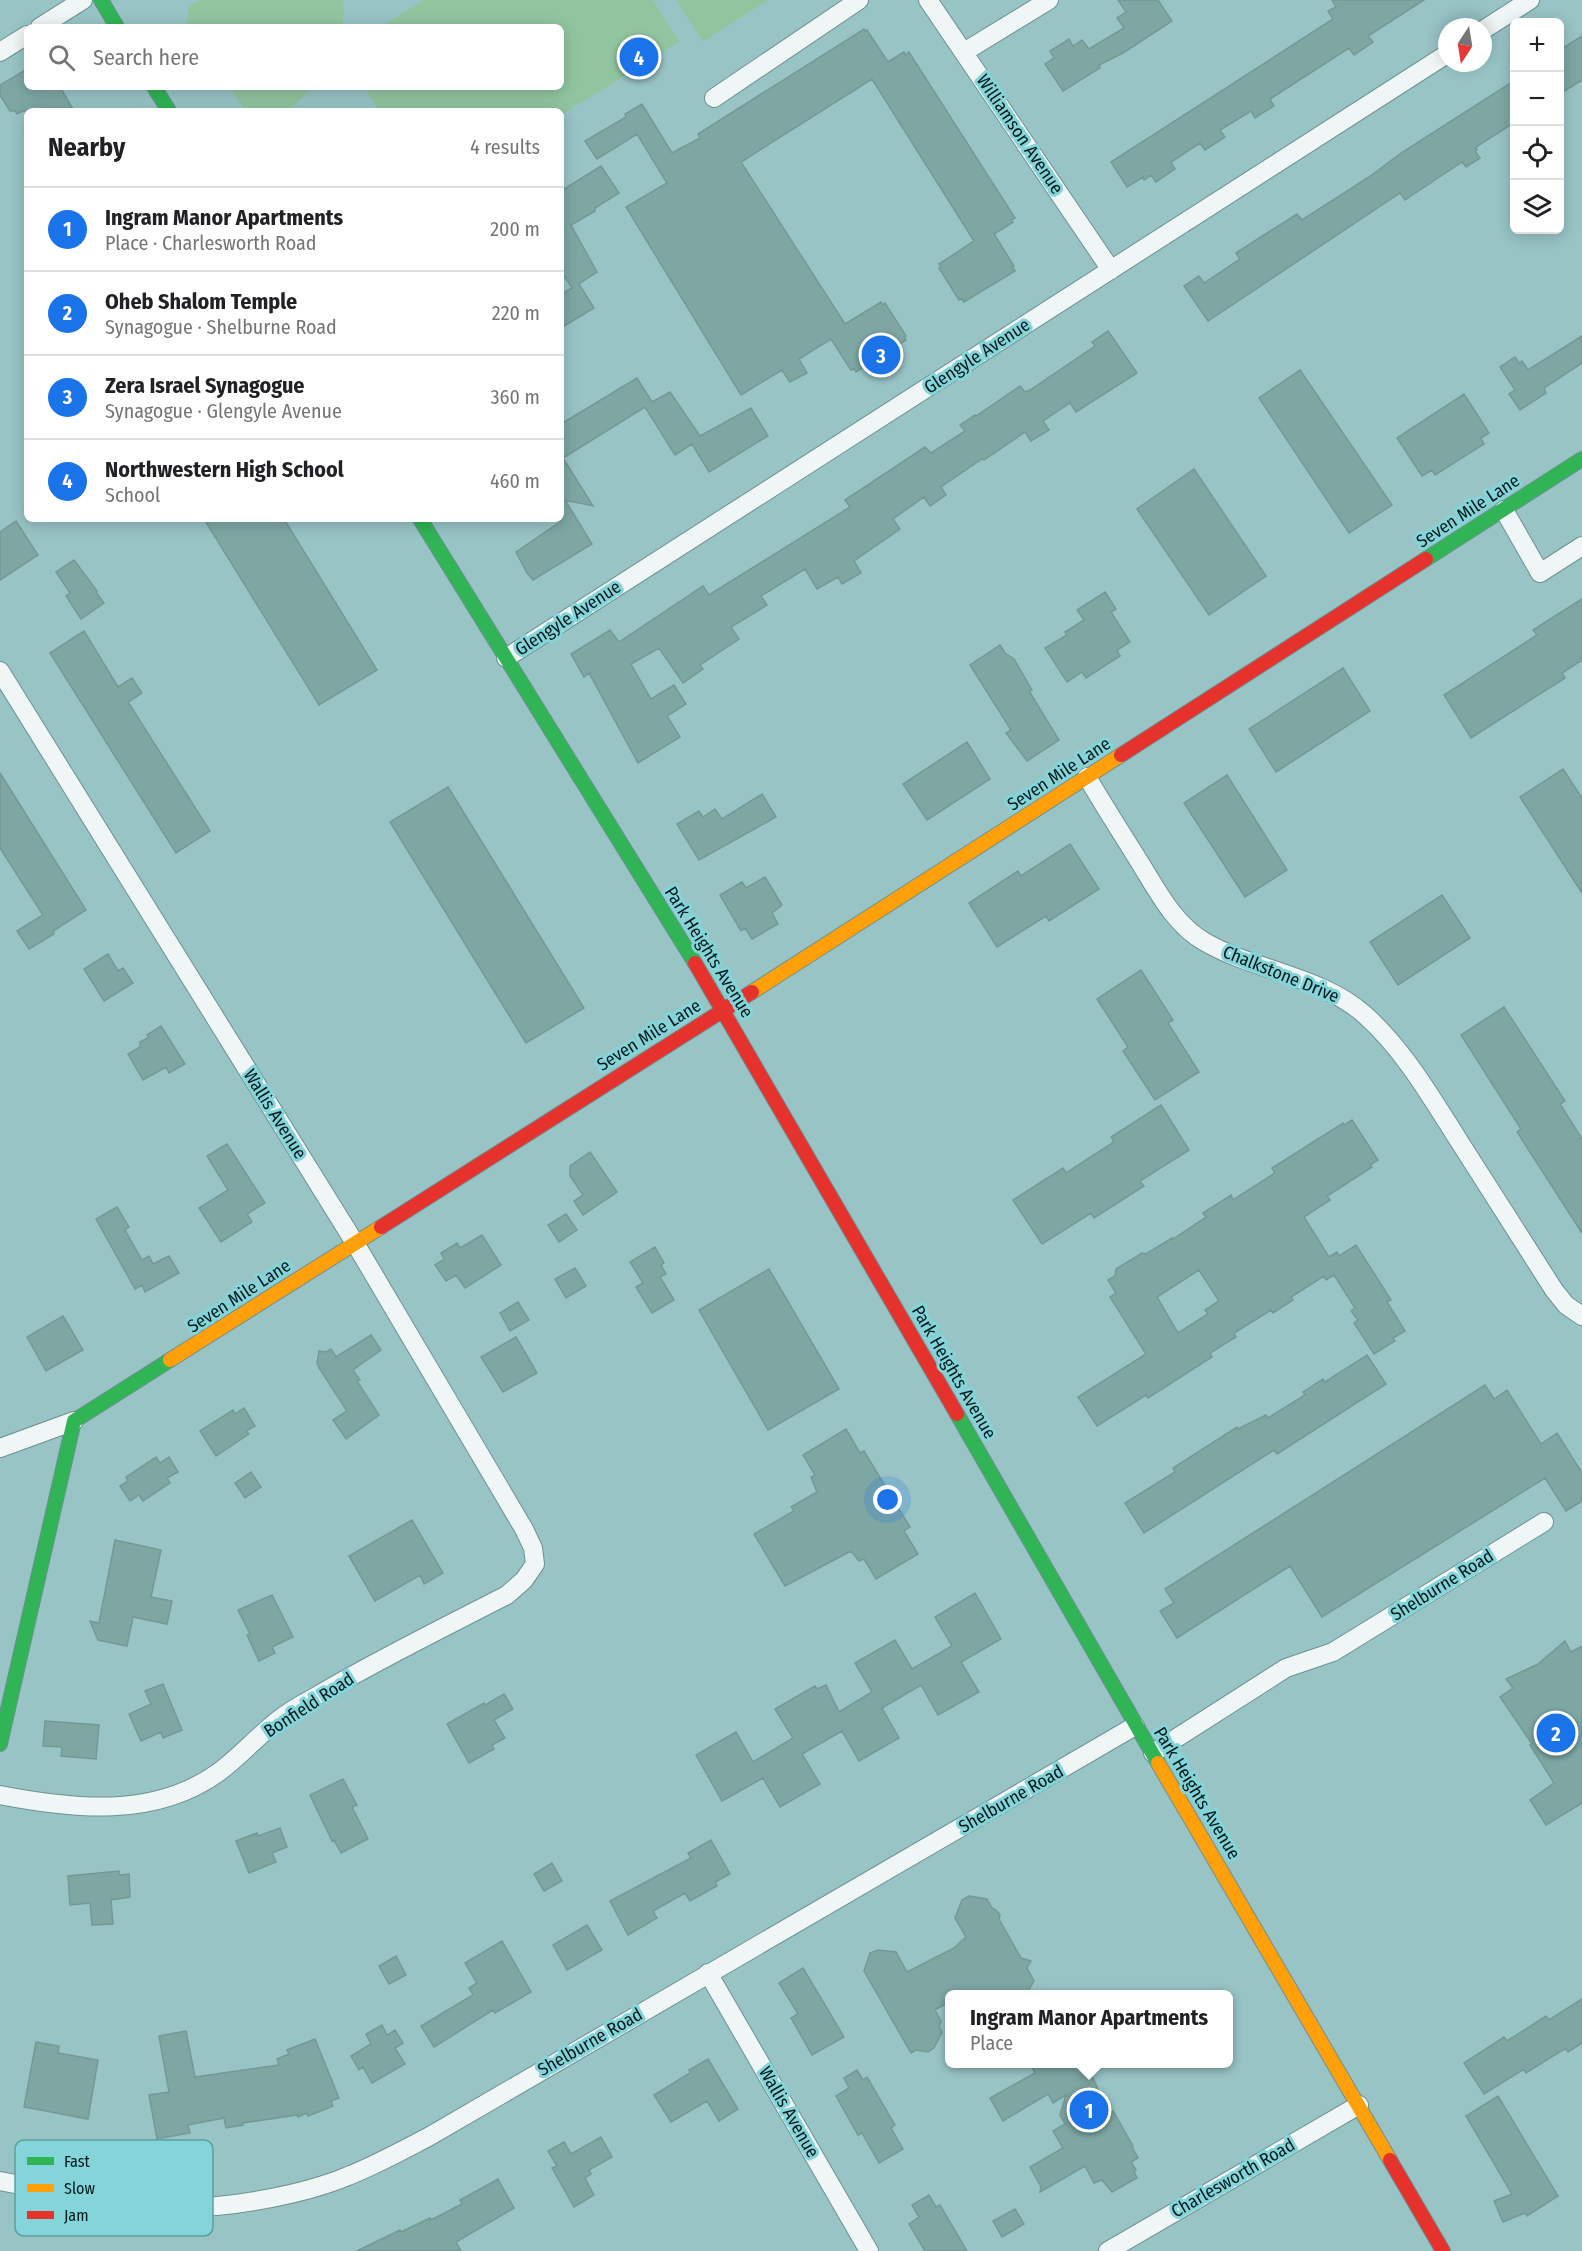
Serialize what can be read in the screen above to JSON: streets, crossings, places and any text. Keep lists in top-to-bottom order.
{
  "streets": {
    "street": [
      "Williamson Avenue",
      "Glengyle Avenue",
      "Seven Mile Lane",
      "Park Heights Avenue",
      "Chalkstone Drive",
      "Wallis Avenue",
      "Shelburne Road",
      "Bonfield Road",
      "Charlesworth Road"
    ]
  },
  "crossings": [
    ["Williamson Avenue", "Glengyle Avenue"],
    ["Glengyle Avenue", "Park Heights Avenue"],
    ["Seven Mile Lane", "Park Heights Avenue"],
    ["Seven Mile Lane", "Chalkstone Drive"],
    ["Seven Mile Lane", "Wallis Avenue"],
    ["Park Heights Avenue", "Shelburne Road"],
    ["Park Heights Avenue", "Charlesworth Road"],
    ["Wallis Avenue", "Shelburne Road"],
    ["Wallis Avenue", "Bonfield Road"]
  ],
  "legend": ["Fast", "Slow", "Jam"],
  "north": "bottom",
  "page": {
    "map_buttons": ["+", "−"],
    "search": "Search here",
    "pins": [
      "4",
      "3",
      "2",
      "1"
    ],
    "heading": ["Nearby", "4 results"],
    "list": [
      {
        "mark": "1",
        "name": "Ingram Manor Apartments",
        "note": "Place · Charlesworth Road",
        "value": "200 m"
      },
      {
        "mark": "2",
        "name": "Oheb Shalom Temple",
        "note": "Synagogue · Shelburne Road",
        "value": "220 m"
      },
      {
        "mark": "3",
        "name": "Zera Israel Synagogue",
        "note": "Synagogue · Glengyle Avenue",
        "value": "360 m"
      },
      {
        "mark": "4",
        "name": "Northwestern High School",
        "note": "School",
        "value": "460 m"
      }
    ],
    "popup": ["Ingram Manor Apartments", "Place"]
  }
}
